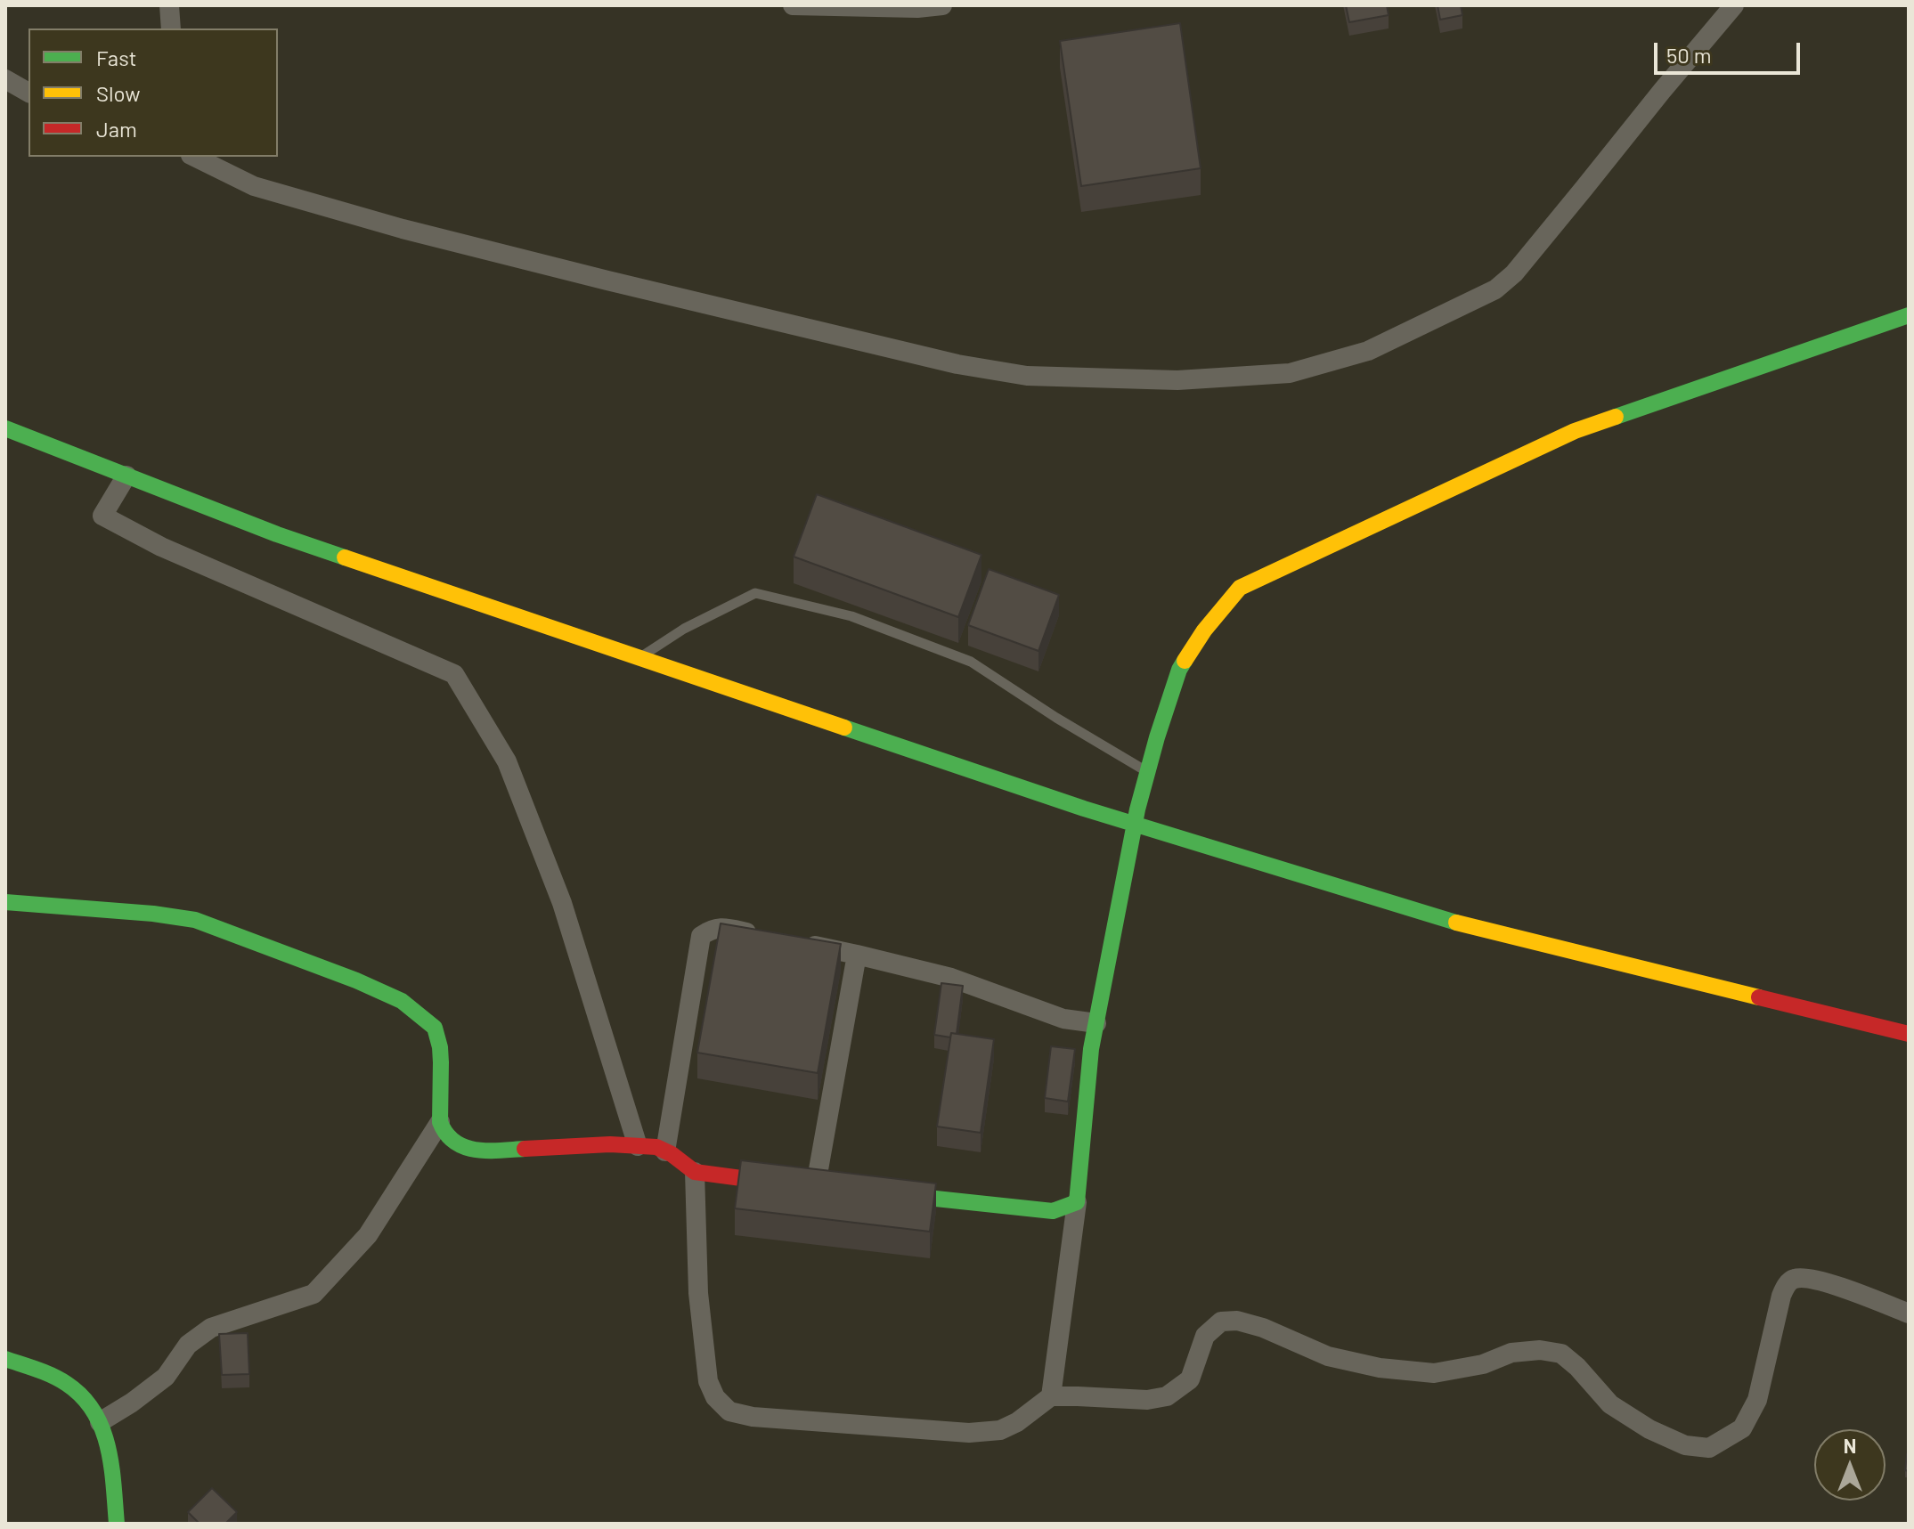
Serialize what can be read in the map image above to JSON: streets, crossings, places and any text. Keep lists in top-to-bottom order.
{
  "legend": ["Fast", "Slow", "Jam"],
  "scale_bar": "50 m",
  "north": "top"
}
